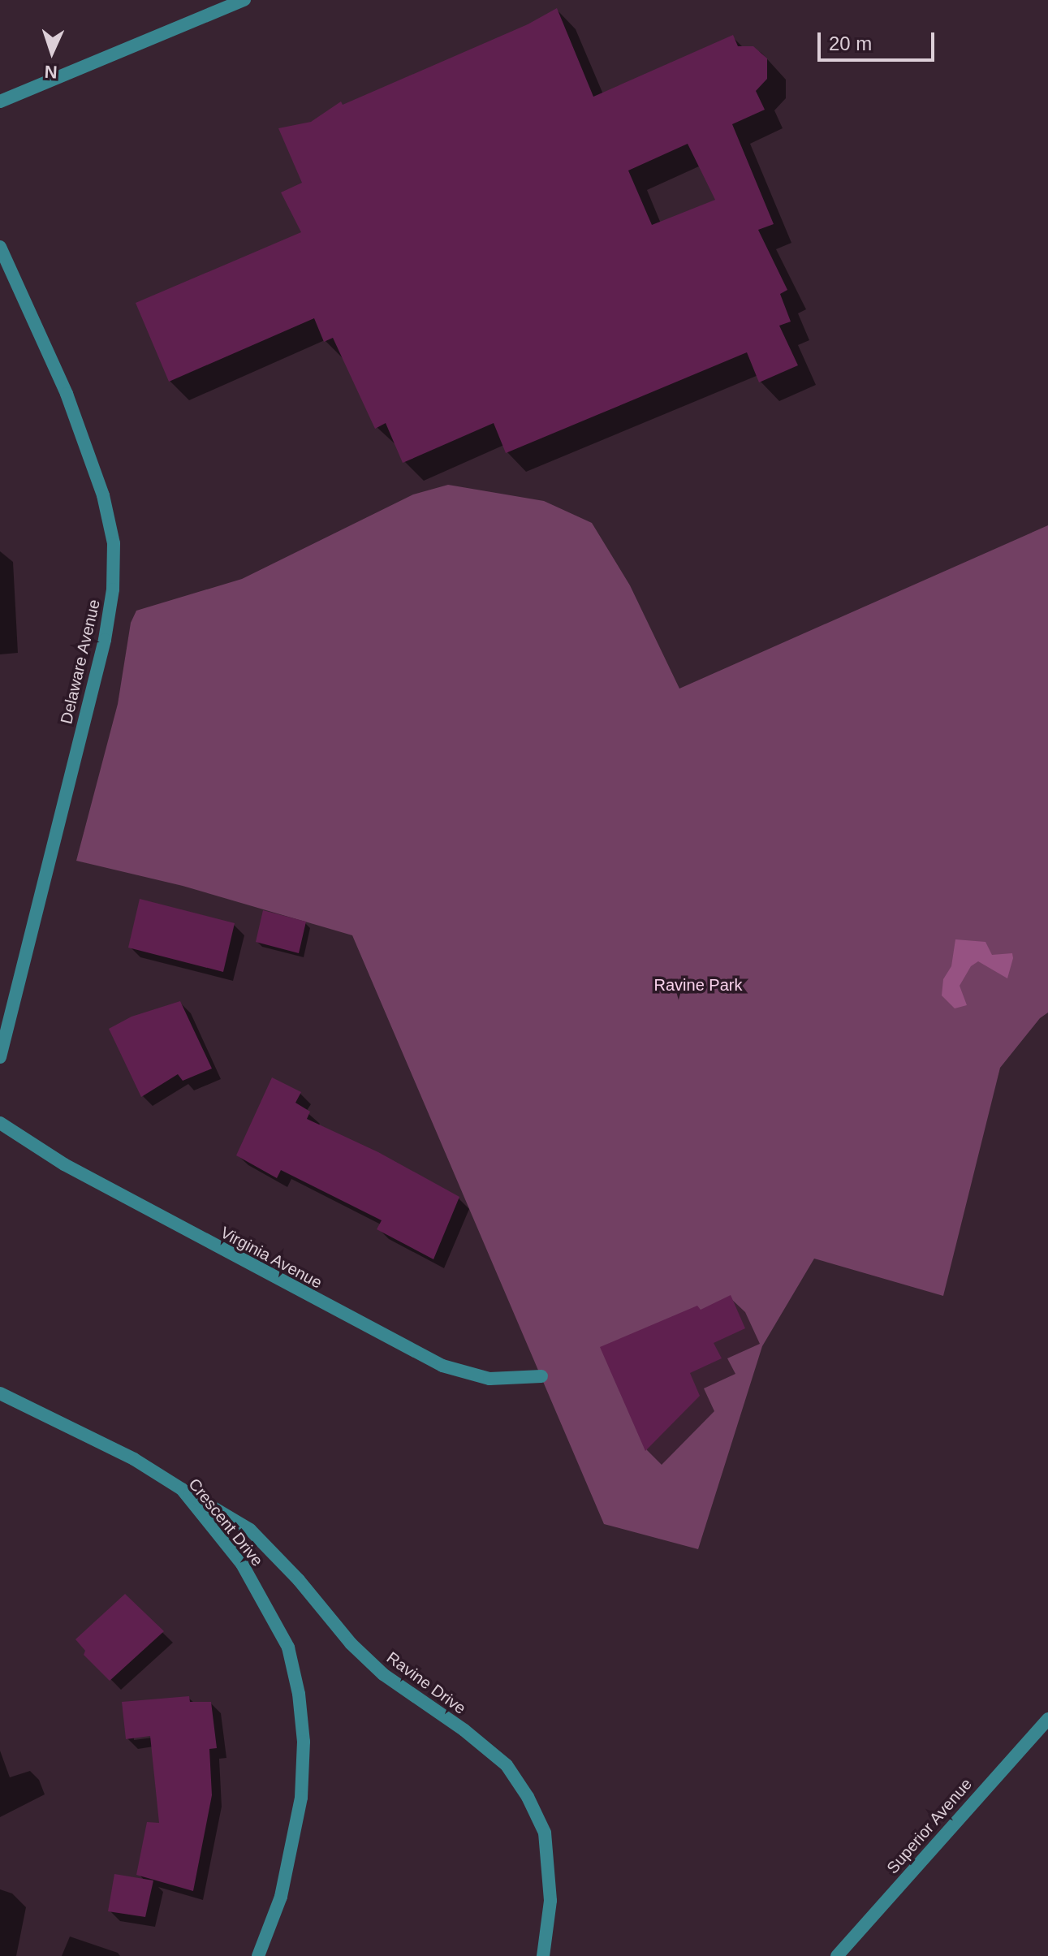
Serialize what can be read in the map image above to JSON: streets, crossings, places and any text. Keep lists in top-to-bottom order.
{
  "streets": {
    "street": [
      "Delaware Avenue",
      "Virginia Avenue",
      "Crescent Drive",
      "Ravine Drive",
      "Superior Avenue"
    ]
  },
  "crossings": [
    ["Crescent Drive", "Ravine Drive"]
  ],
  "parks": ["Ravine Park"],
  "scale_bar": "20 m",
  "north": "bottom"
}
